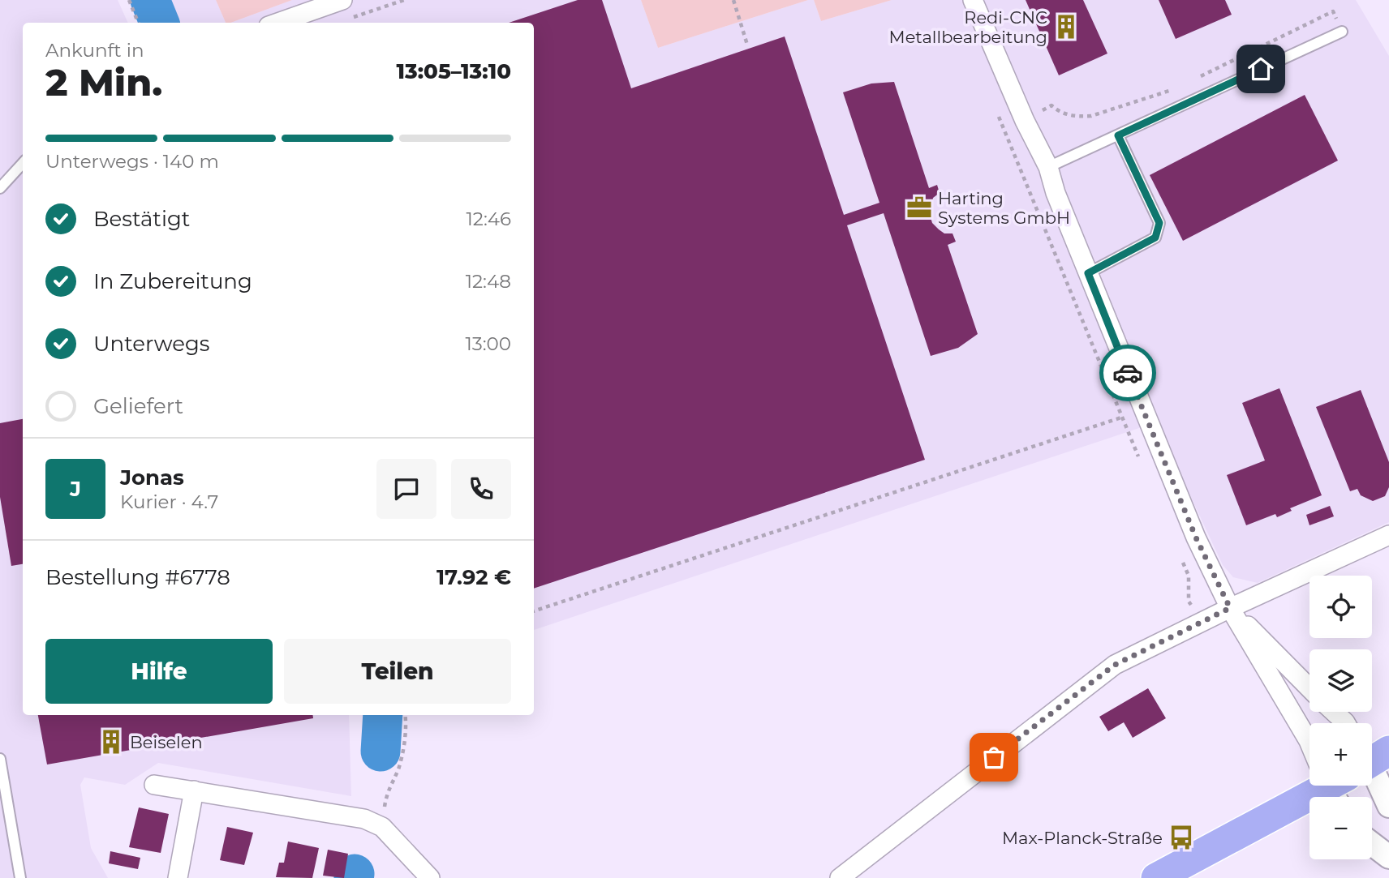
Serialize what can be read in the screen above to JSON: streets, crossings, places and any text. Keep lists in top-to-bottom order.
{
  "places": {
    "building": ["Redi-CNC Metallbearbeitung", "Beiselen"],
    "office": ["Harting Systems GmbH"],
    "bus stop": ["Max-Planck-Straße"]
  },
  "page": {
    "heading": ["2 Min.", "Ankunft in", "13:05–13:10"],
    "panel": [
      "Jonas",
      "Kurier · 4.7",
      "Bestellung #6778",
      "17.92 €"
    ],
    "bar": "Unterwegs · 140 m",
    "list": [
      ["Bestätigt", "12:46"],
      ["In Zubereitung", "12:48"],
      ["Unterwegs", "13:00"],
      "Geliefert"
    ],
    "round": "J",
    "map_buttons": ["+", "−"],
    "buttons": ["Hilfe", "Teilen"]
  }
}
